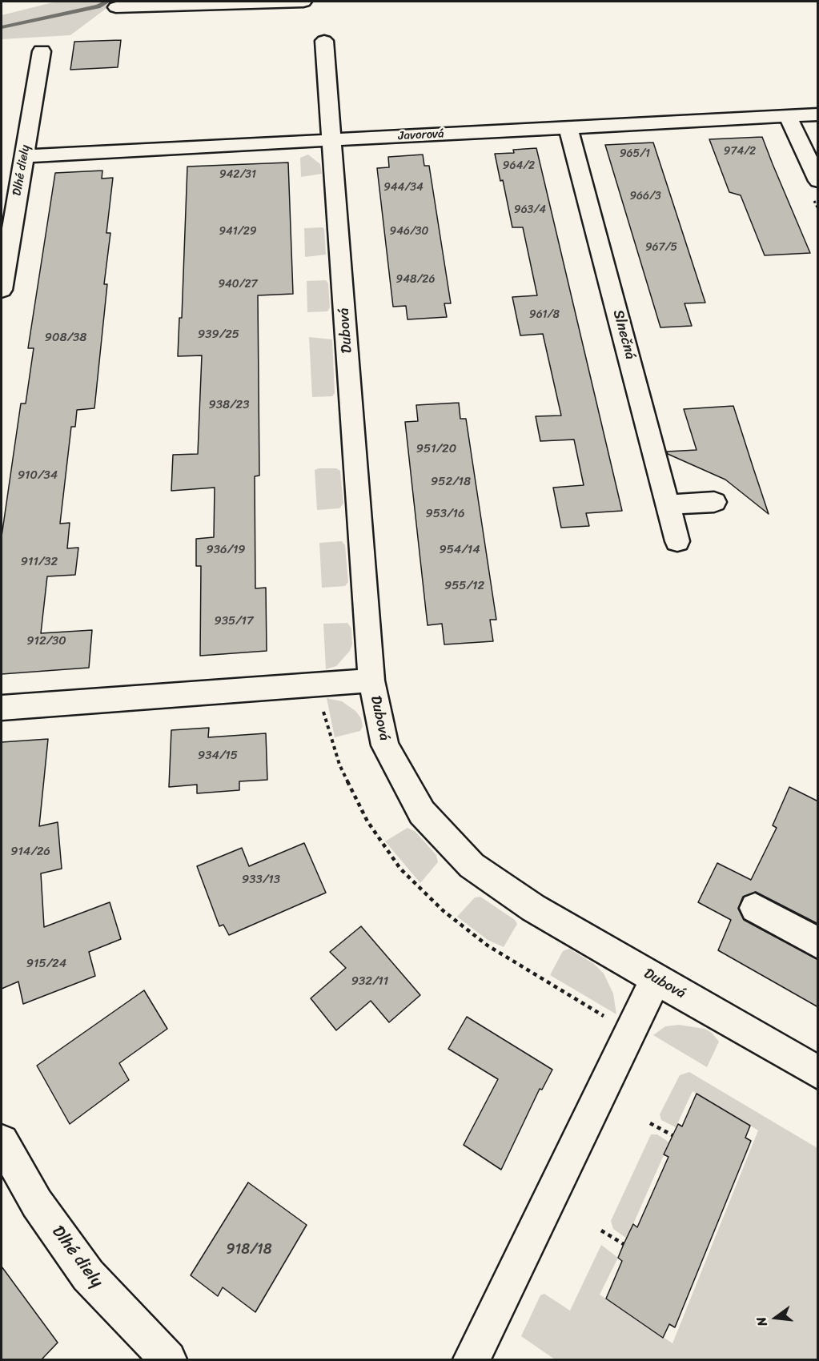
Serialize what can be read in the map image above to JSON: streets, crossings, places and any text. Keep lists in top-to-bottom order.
{
  "streets": {
    "street": [
      "Javorová",
      "Dlhé diely",
      "Dubová",
      "Slnečná"
    ]
  },
  "crossings": [
    ["Javorová", "Dlhé diely"],
    ["Javorová", "Dubová"],
    ["Javorová", "Slnečná"]
  ],
  "house_numbers": [
    "974/2",
    "965/1",
    "964/2",
    "942/31",
    "944/34",
    "966/3",
    "963/4",
    "941/29",
    "946/30",
    "967/5",
    "948/26",
    "940/27",
    "961/8",
    "939/25",
    "908/38",
    "938/23",
    "951/20",
    "910/34",
    "952/18",
    "953/16",
    "936/19",
    "954/14",
    "911/32",
    "955/12",
    "935/17",
    "912/30",
    "934/15",
    "914/26",
    "933/13",
    "915/24",
    "932/11",
    "918/18"
  ],
  "north": "left"
}
